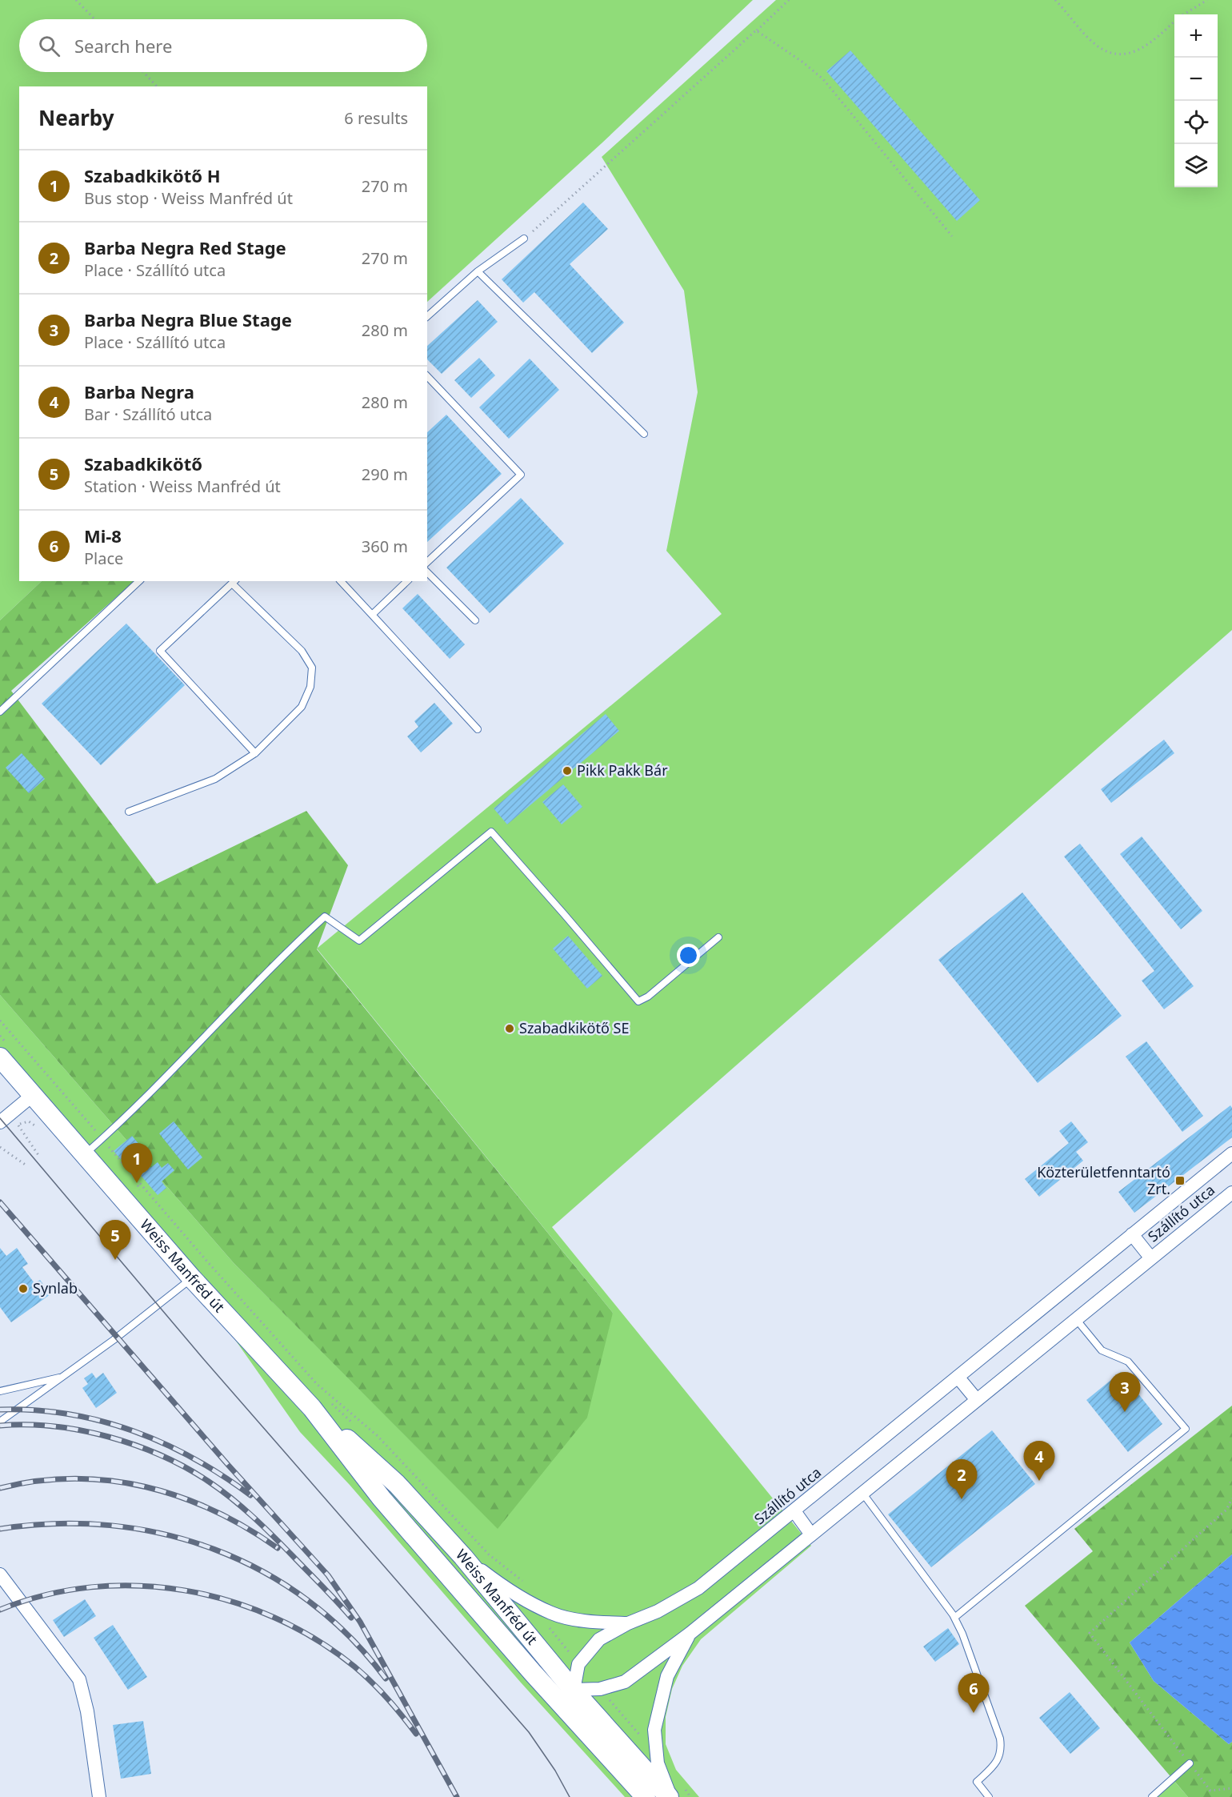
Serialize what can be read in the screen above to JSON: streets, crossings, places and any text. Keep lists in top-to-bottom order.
{
  "streets": {
    "main road": ["Weiss Manfréd út"],
    "street": ["Szállító utca"]
  },
  "crossings": [
    ["Szállító utca", "Weiss Manfréd út"]
  ],
  "places": {
    "other": ["Pikk Pakk Bár", "Szabadkikötő SE", "Synlab"],
    "transit": ["Közterületfenntartó Zrt."]
  },
  "page": {
    "map_buttons": ["+", "−"],
    "search": "Search here",
    "heading": ["Nearby", "6 results"],
    "list": [
      {
        "mark": "1",
        "name": "Szabadkikötő H",
        "note": "Bus stop · Weiss Manfréd út",
        "value": "270 m"
      },
      {
        "mark": "2",
        "name": "Barba Negra Red Stage",
        "note": "Place · Szállító utca",
        "value": "270 m"
      },
      {
        "mark": "3",
        "name": "Barba Negra Blue Stage",
        "note": "Place · Szállító utca",
        "value": "280 m"
      },
      {
        "mark": "4",
        "name": "Barba Negra",
        "note": "Bar · Szállító utca",
        "value": "280 m"
      },
      {
        "mark": "5",
        "name": "Szabadkikötő",
        "note": "Station · Weiss Manfréd út",
        "value": "290 m"
      },
      {
        "mark": "6",
        "name": "Mi-8",
        "note": "Place",
        "value": "360 m"
      }
    ],
    "pins": [
      "1",
      "5",
      "3",
      "4",
      "2",
      "6"
    ]
  }
}
